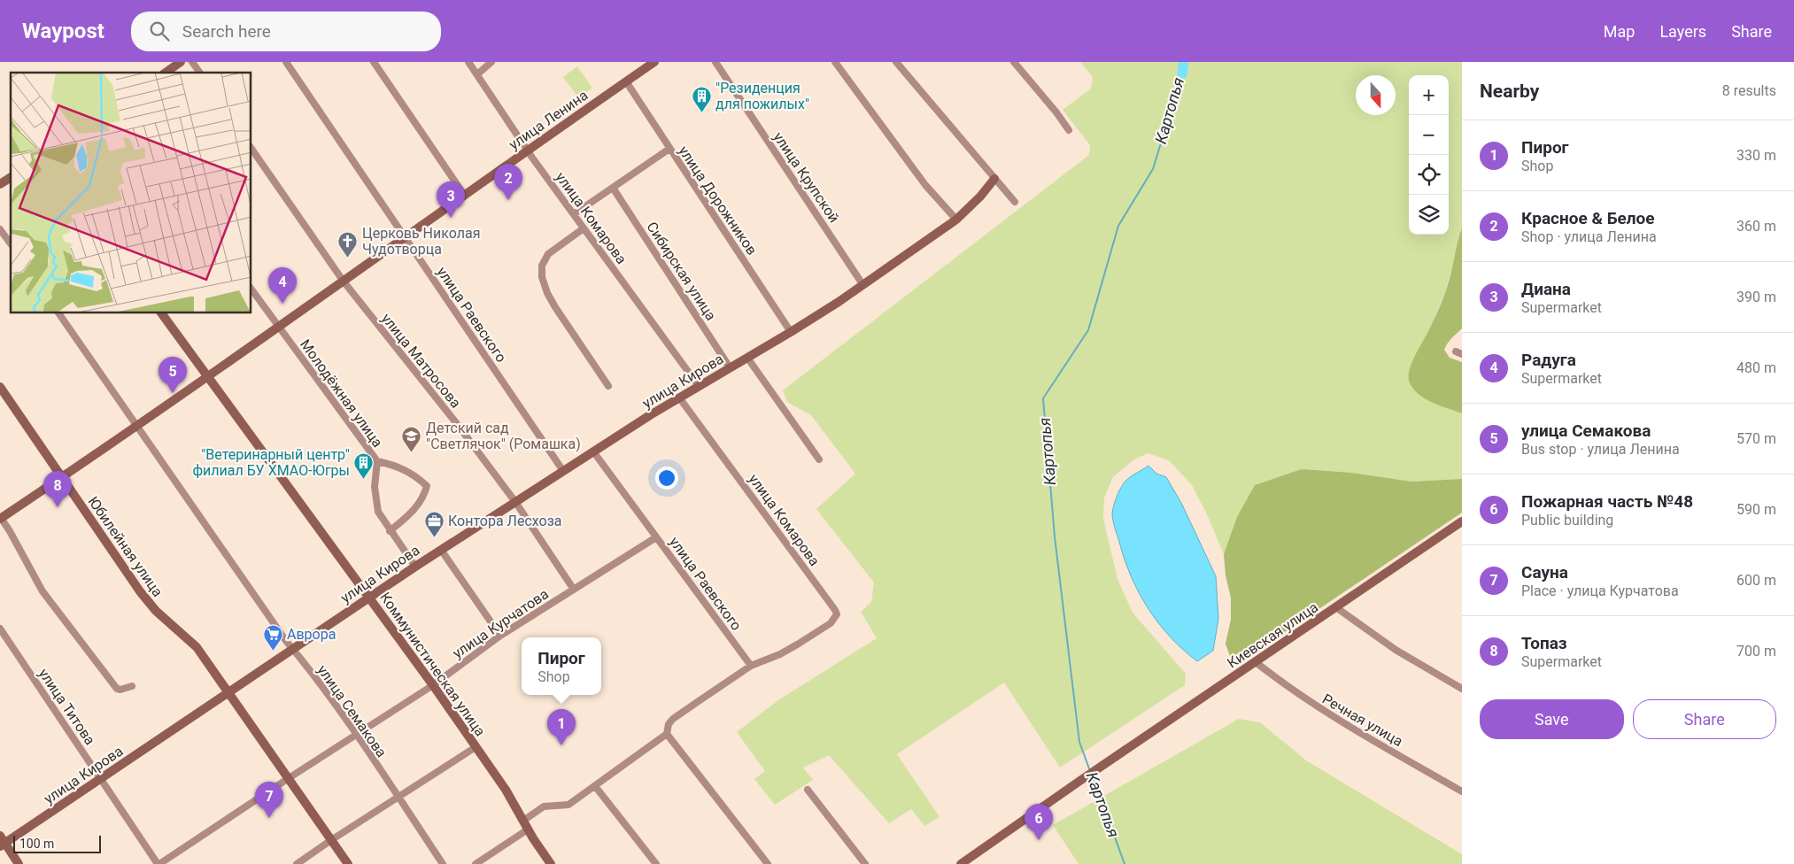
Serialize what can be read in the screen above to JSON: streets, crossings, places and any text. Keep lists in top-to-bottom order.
{
  "streets": {
    "street": [
      "улица Ленина",
      "улица Крупской",
      "улица Дорожников",
      "улица Комарова",
      "Сибирская улица",
      "улица Раевского",
      "улица Матросова",
      "улица Кирова",
      "Молодёжная улица",
      "Юбилейная улица",
      "улица Курчатова",
      "Киевская улица",
      "Коммунистическая улица",
      "улица Титова",
      "улица Семакова",
      "Речная улица"
    ]
  },
  "crossings": [
    ["улица Ленина", "улица Дорожников"],
    ["улица Ленина", "улица Комарова"],
    ["улица Ленина", "улица Раевского"],
    ["улица Ленина", "улица Матросова"],
    ["улица Ленина", "Молодёжная улица"],
    ["улица Ленина", "Юбилейная улица"],
    ["улица Ленина", "Коммунистическая улица"],
    ["улица Ленина", "улица Семакова"],
    ["улица Крупской", "улица Кирова"],
    ["улица Дорожников", "улица Кирова"],
    ["улица Комарова", "улица Раевского"],
    ["улица Комарова", "улица Кирова"],
    ["Сибирская улица", "улица Кирова"],
    ["улица Раевского", "улица Кирова"],
    ["улица Раевского", "улица Курчатова"],
    ["улица Матросова", "улица Кирова"],
    ["улица Матросова", "улица Курчатова"],
    ["улица Кирова", "Молодёжная улица"],
    ["улица Кирова", "Юбилейная улица"],
    ["улица Кирова", "Коммунистическая улица"],
    ["улица Кирова", "улица Титова"],
    ["улица Кирова", "улица Семакова"],
    ["Юбилейная улица", "улица Курчатова"],
    ["улица Курчатова", "Коммунистическая улица"],
    ["улица Курчатова", "улица Титова"],
    ["улица Курчатова", "улица Семакова"],
    ["Киевская улица", "Речная улица"]
  ],
  "water": ["Картопья"],
  "places": {
    "building": ["\"Резиденция для пожилых\"", "\"Ветеринарный центр\" филиал БУ ХМАО-Югры"],
    "church": ["Церковь Николая Чудотворца"],
    "school or university": ["Детский сад \"Светлячок\" (Ромашка)"],
    "office": ["Контора Лесхоза"],
    "supermarket": ["Аврора"]
  },
  "scale_bar": "100 m",
  "north": "bottom",
  "page": {
    "header": "Waypost",
    "search": "Search here",
    "nav": ["Map", "Layers", "Share"],
    "heading": ["Nearby", "8 results"],
    "map_buttons": ["+", "−"],
    "list": [
      {
        "mark": "1",
        "name": "Пирог",
        "note": "Shop",
        "value": "330 m"
      },
      {
        "mark": "2",
        "name": "Красное & Белое",
        "note": "Shop · улица Ленина",
        "value": "360 m"
      },
      {
        "mark": "3",
        "name": "Диана",
        "note": "Supermarket",
        "value": "390 m"
      },
      {
        "mark": "4",
        "name": "Радуга",
        "note": "Supermarket",
        "value": "480 m"
      },
      {
        "mark": "5",
        "name": "улица Семакова",
        "note": "Bus stop · улица Ленина",
        "value": "570 m"
      },
      {
        "mark": "6",
        "name": "Пожарная часть №48",
        "note": "Public building",
        "value": "590 m"
      },
      {
        "mark": "7",
        "name": "Сауна",
        "note": "Place · улица Курчатова",
        "value": "600 m"
      },
      {
        "mark": "8",
        "name": "Топаз",
        "note": "Supermarket",
        "value": "700 m"
      }
    ],
    "pins": [
      "2",
      "3",
      "4",
      "5",
      "8",
      "1",
      "7",
      "6"
    ],
    "popup": ["Пирог", "Shop"],
    "buttons": ["Save", "Share"],
    "scale": "100 m"
  }
}
